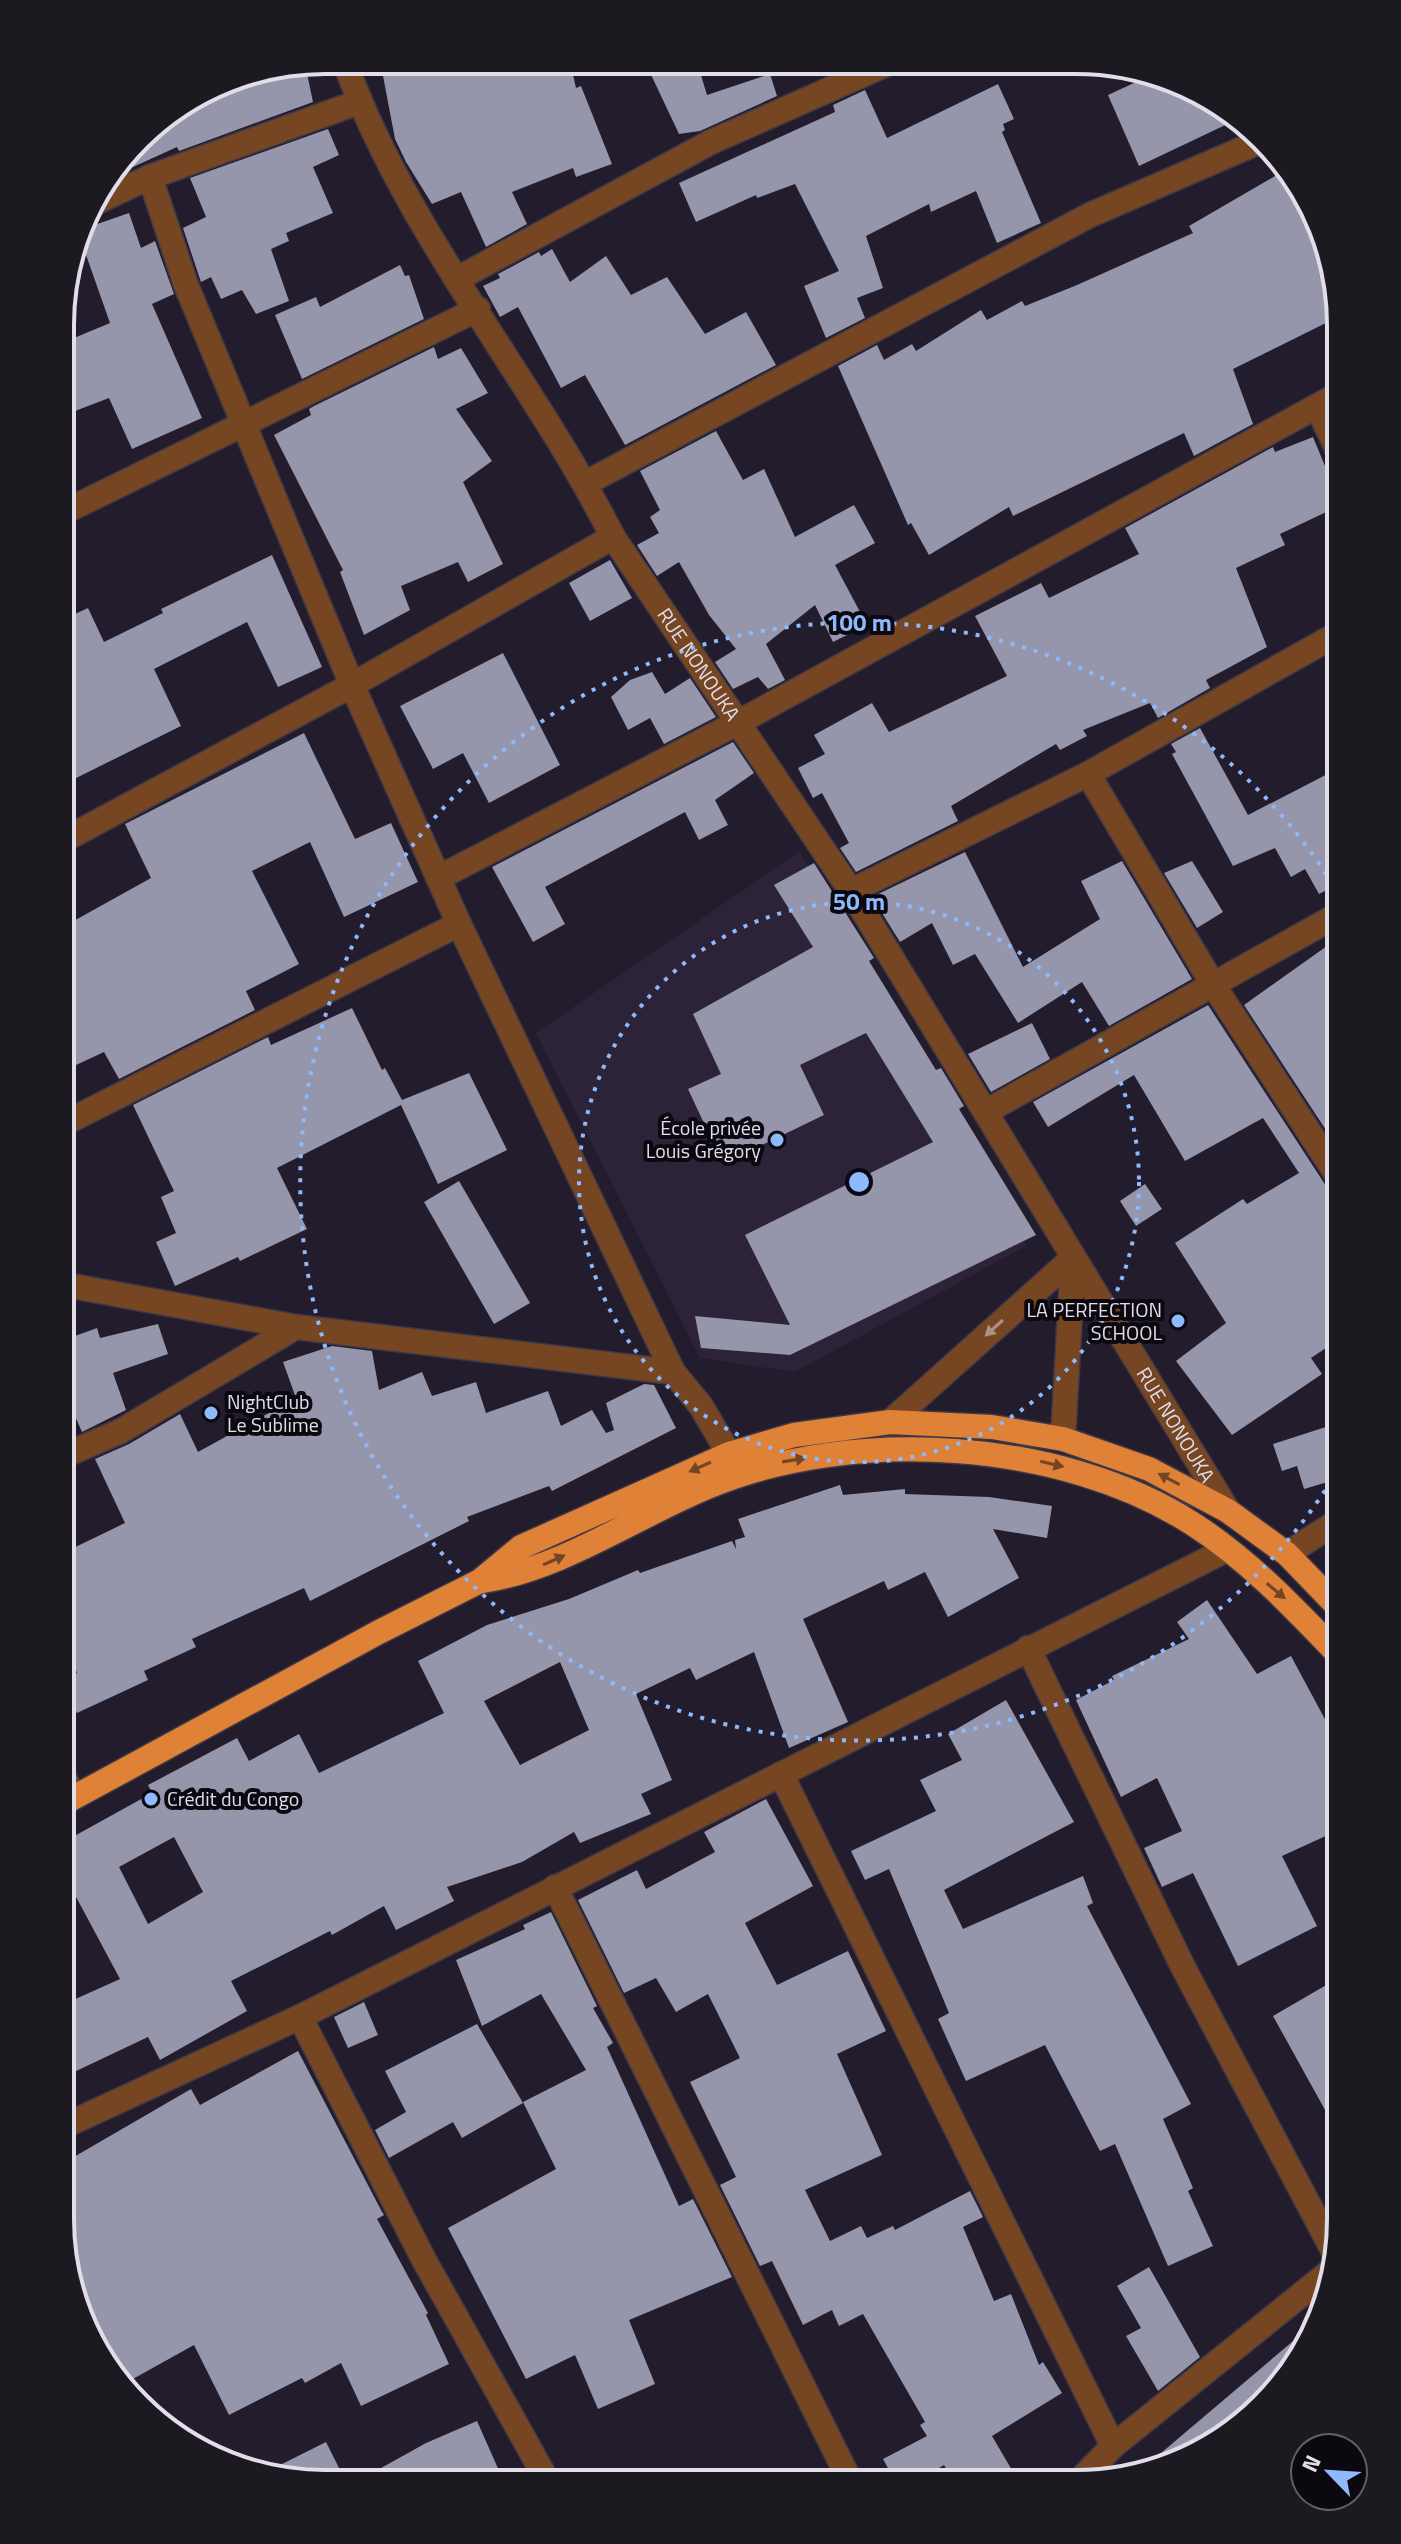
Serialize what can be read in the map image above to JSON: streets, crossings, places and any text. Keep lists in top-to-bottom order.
{
  "streets": {
    "street": ["RUE NONOUKA"]
  },
  "places": [
    "École privée Louis Grégory",
    "LA PERFECTION SCHOOL",
    "NightClub Le Sublime",
    "Crédit du Congo"
  ],
  "north": "top left",
  "rings": ["100 m", "50 m"]
}
